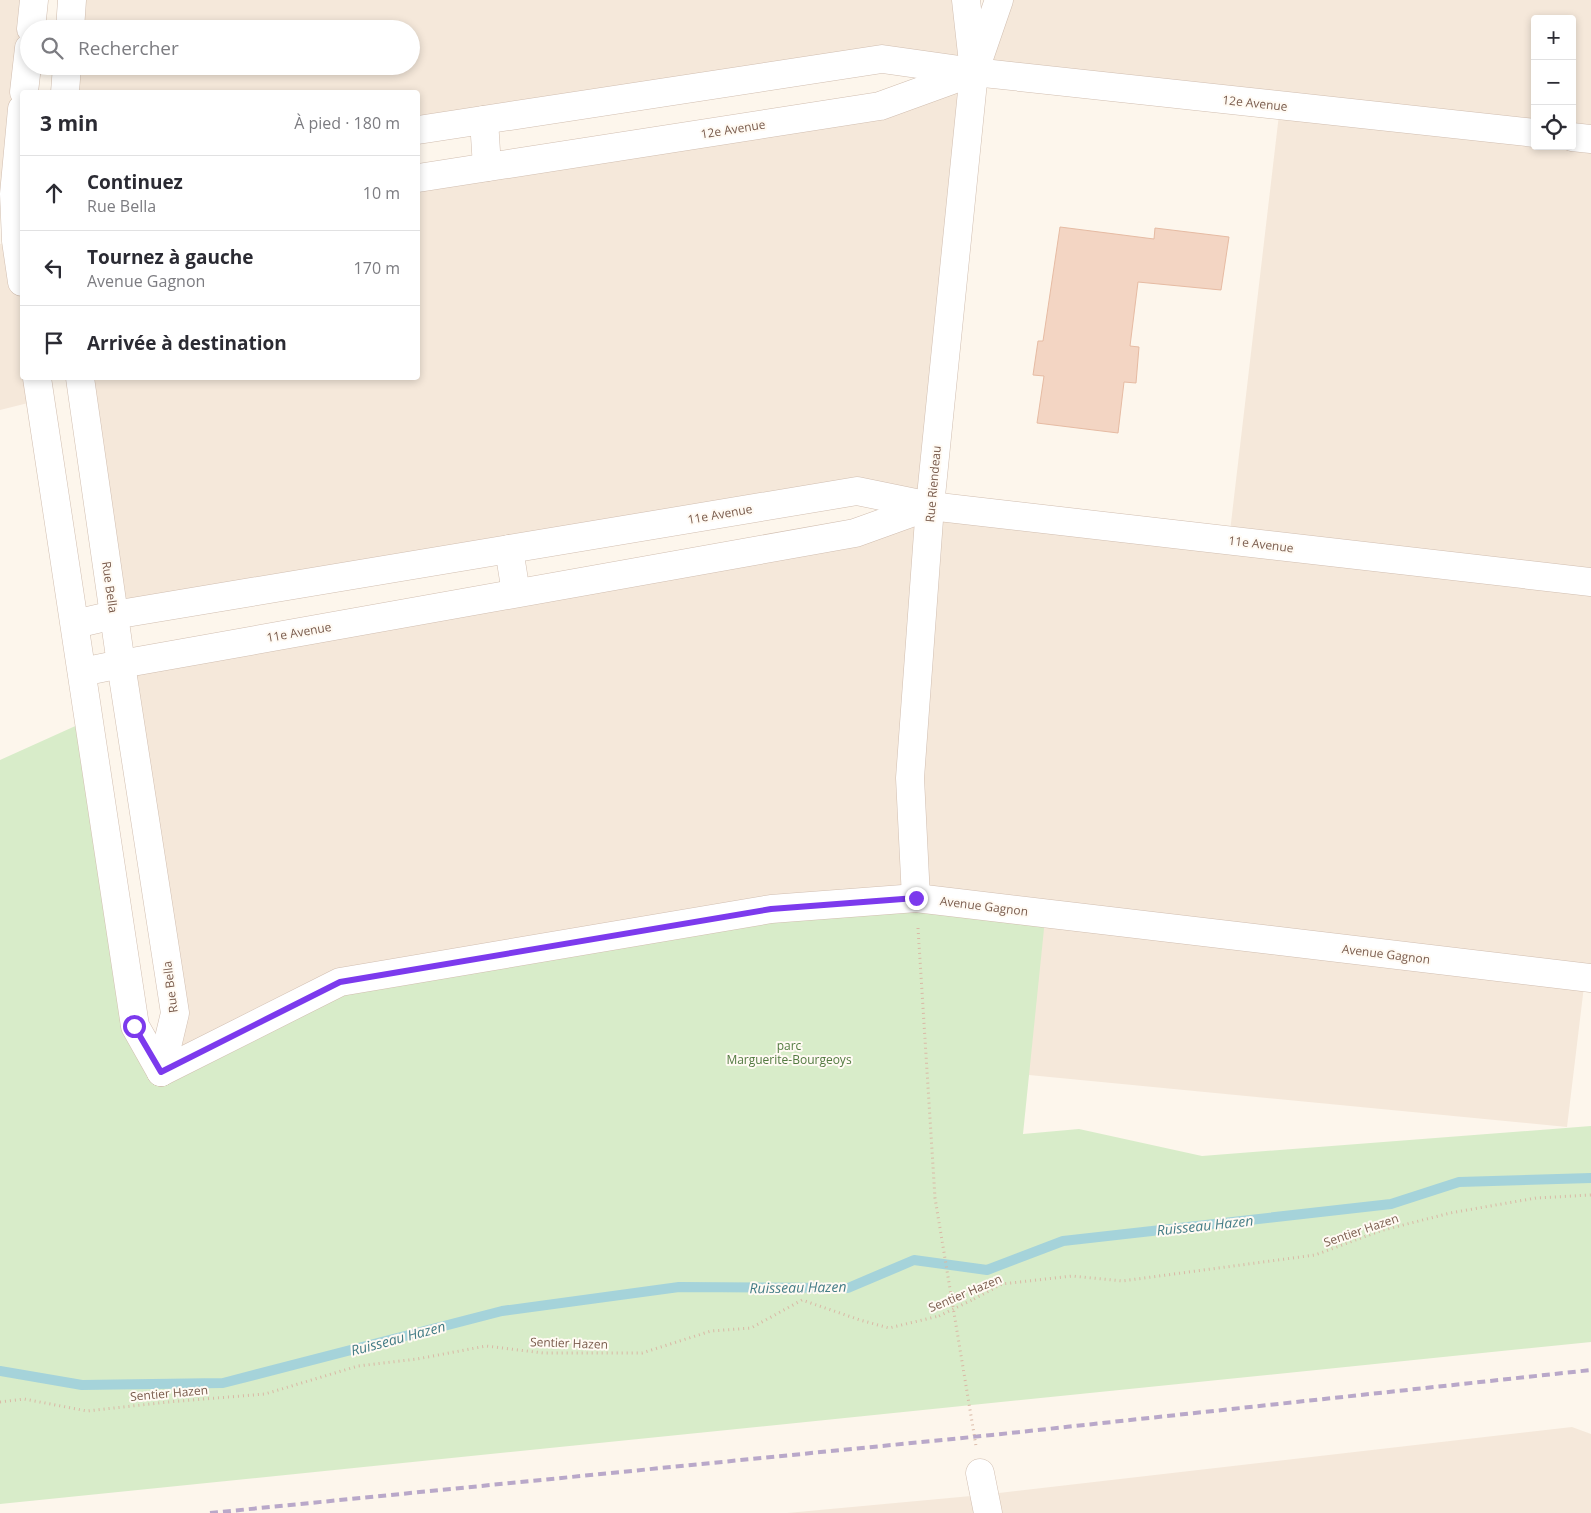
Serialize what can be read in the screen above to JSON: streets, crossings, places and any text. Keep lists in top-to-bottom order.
{
  "streets": {
    "street": [
      "12e Avenue",
      "Rue Riendeau",
      "11e Avenue",
      "Rue Bella",
      "Avenue Gagnon"
    ],
    "path": ["Sentier Hazen"]
  },
  "crossings": [
    ["12e Avenue", "Rue Riendeau"],
    ["Rue Riendeau", "11e Avenue"],
    ["Rue Riendeau", "Avenue Gagnon"],
    ["11e Avenue", "Rue Bella"],
    ["Rue Bella", "Avenue Gagnon"]
  ],
  "water": ["Ruisseau Hazen"],
  "parks": ["parc Marguerite-Bourgeoys"],
  "page": {
    "map_buttons": ["+", "−"],
    "search": "Rechercher",
    "heading": ["3 min", "À pied · 180 m"],
    "list": [
      ["Continuez", "Rue Bella", "10 m"],
      ["Tournez à gauche", "Avenue Gagnon", "170 m"],
      "Arrivée à destination"
    ]
  }
}
